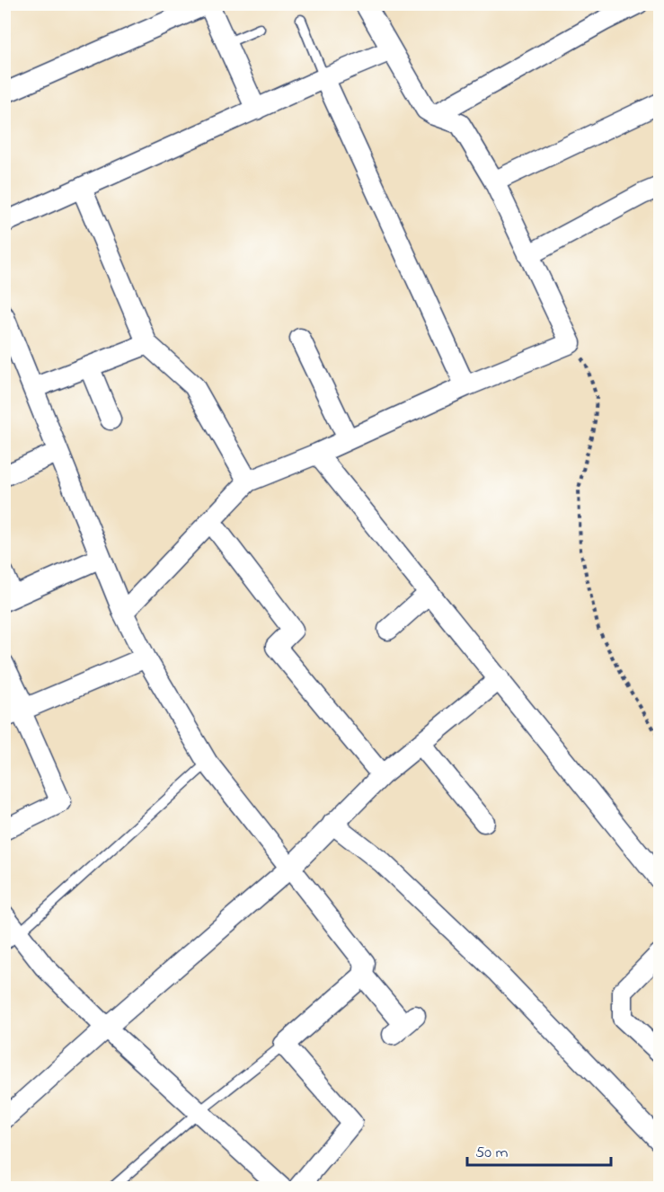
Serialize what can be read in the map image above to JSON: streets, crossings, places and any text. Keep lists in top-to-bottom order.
{
  "scale_bar": "50 m"
}
